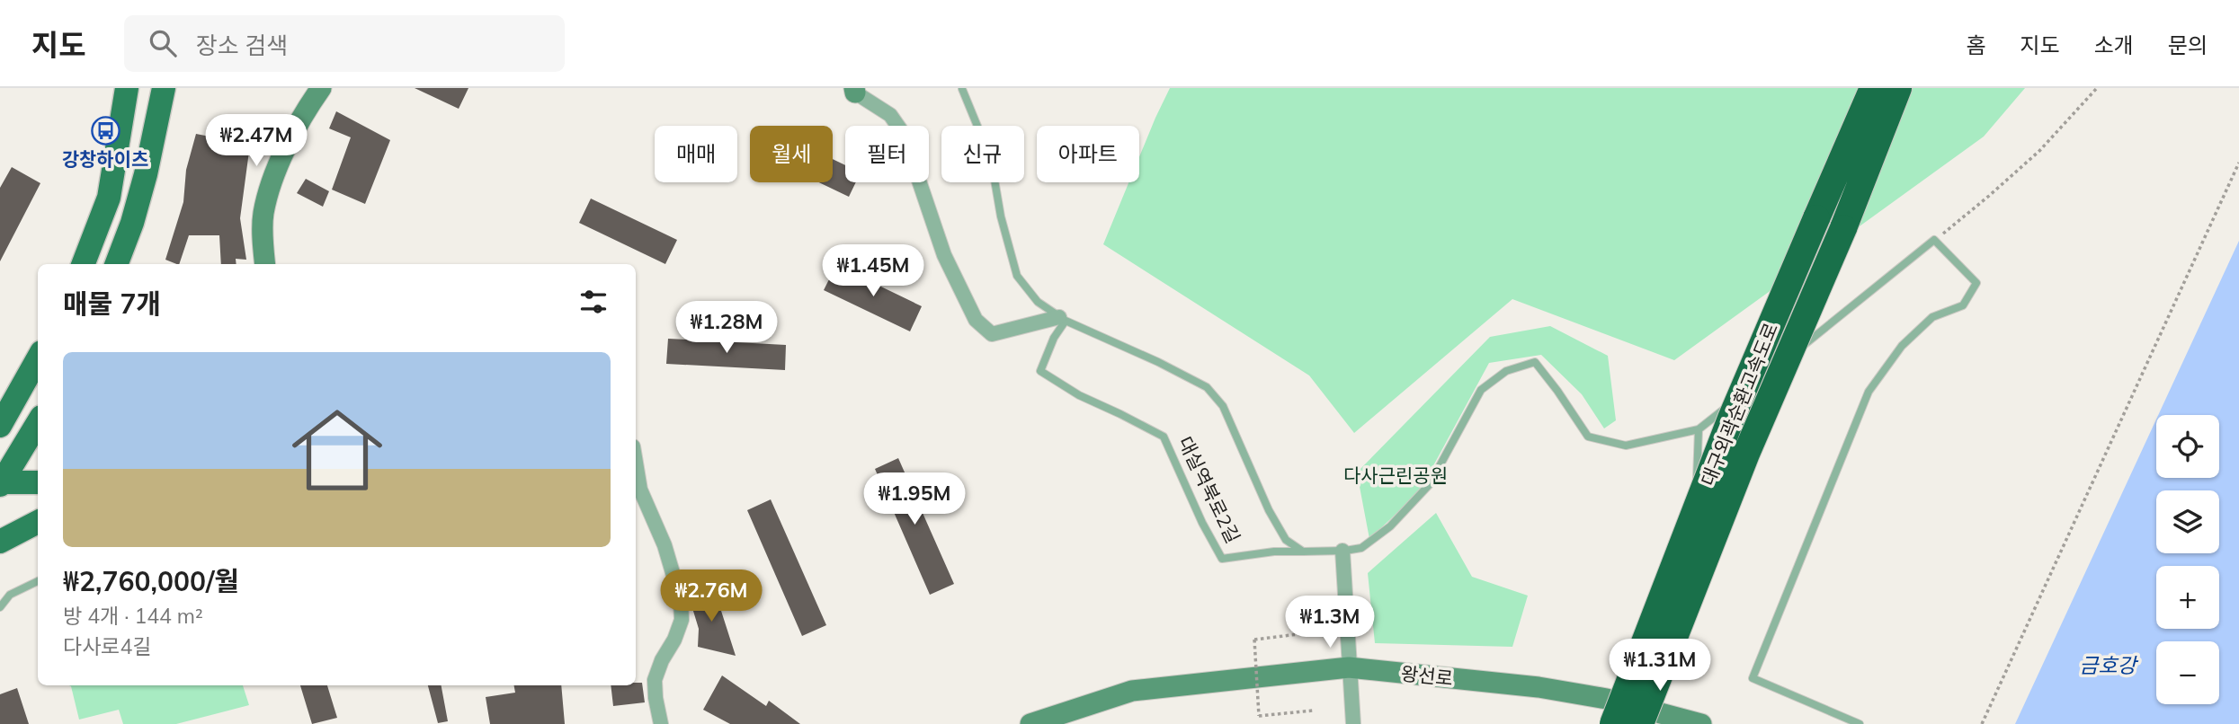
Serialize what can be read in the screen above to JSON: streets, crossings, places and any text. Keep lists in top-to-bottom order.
{
  "streets": {
    "highway": ["대구외곽순환고속도로"],
    "main road": ["왕선로"],
    "lane": ["대실역북로2길"]
  },
  "crossings": [
    ["대구외곽순환고속도로", "왕선로"]
  ],
  "water": ["금호강"],
  "parks": ["다사근린공원"],
  "places": {
    "bus stop": ["강창하이츠"]
  },
  "page": {
    "header": "지도",
    "search": "장소 검색",
    "nav": [
      "홈",
      "지도",
      "소개",
      "문의"
    ],
    "price": [
      "₩2.47M",
      "₩1.45M",
      "₩1.28M",
      "₩1.95M",
      "₩2.76M",
      "₩1.3M",
      "₩1.31M"
    ],
    "chip": [
      "매매",
      "월세",
      "필터",
      "신규",
      "아파트"
    ],
    "heading": "매물 7개",
    "list": [
      {
        "name": "₩2,760,000/월",
        "note": "방 4개 · 144 m² · 다사로4길"
      }
    ],
    "map_buttons": ["+", "−"]
  }
}
